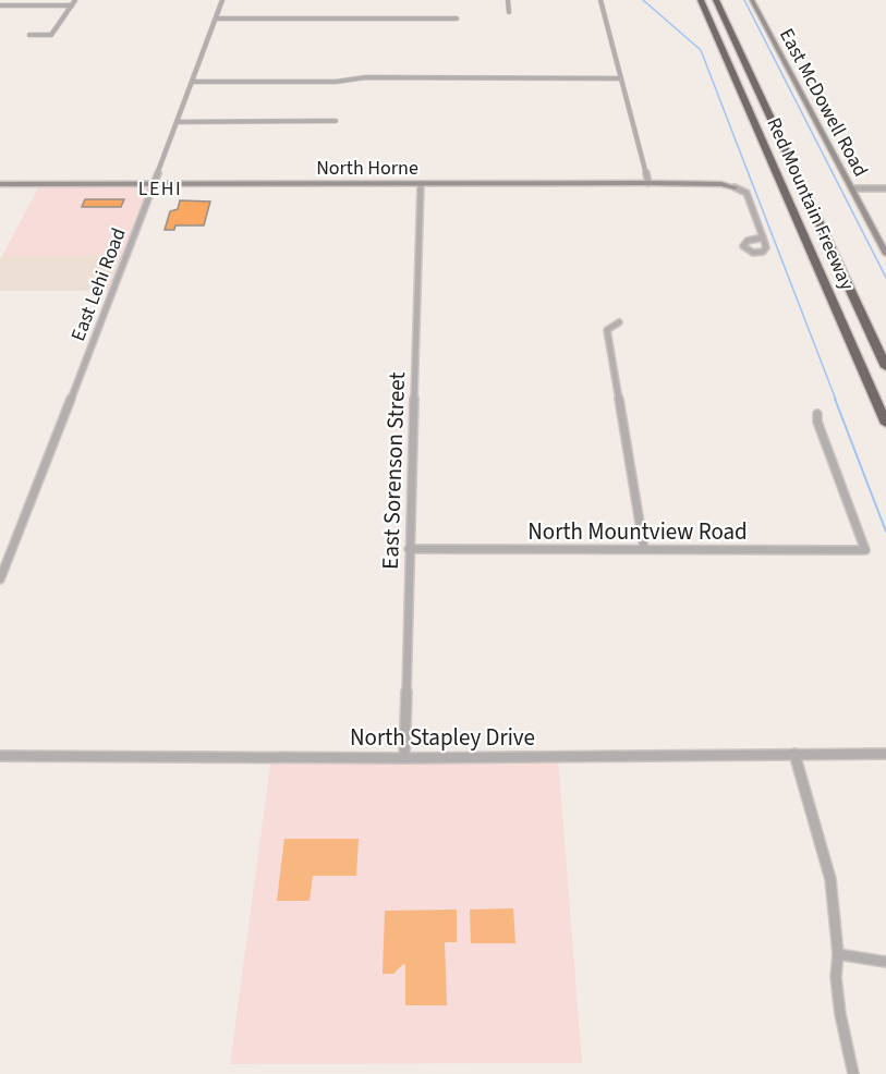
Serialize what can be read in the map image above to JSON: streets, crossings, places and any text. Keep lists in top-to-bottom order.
{
  "streets": {
    "highway": ["Red Mountain Freeway"],
    "street": [
      "East McDowell Road",
      "North Horne",
      "East Lehi Road",
      "East Sorenson Street",
      "North Mountview Road",
      "North Stapley Drive"
    ]
  },
  "crossings": [
    ["North Horne", "East Lehi Road"],
    ["North Horne", "East Sorenson Street"],
    ["East Sorenson Street", "North Mountview Road"],
    ["East Sorenson Street", "North Stapley Drive"]
  ],
  "districts": ["LEHI"]
}
